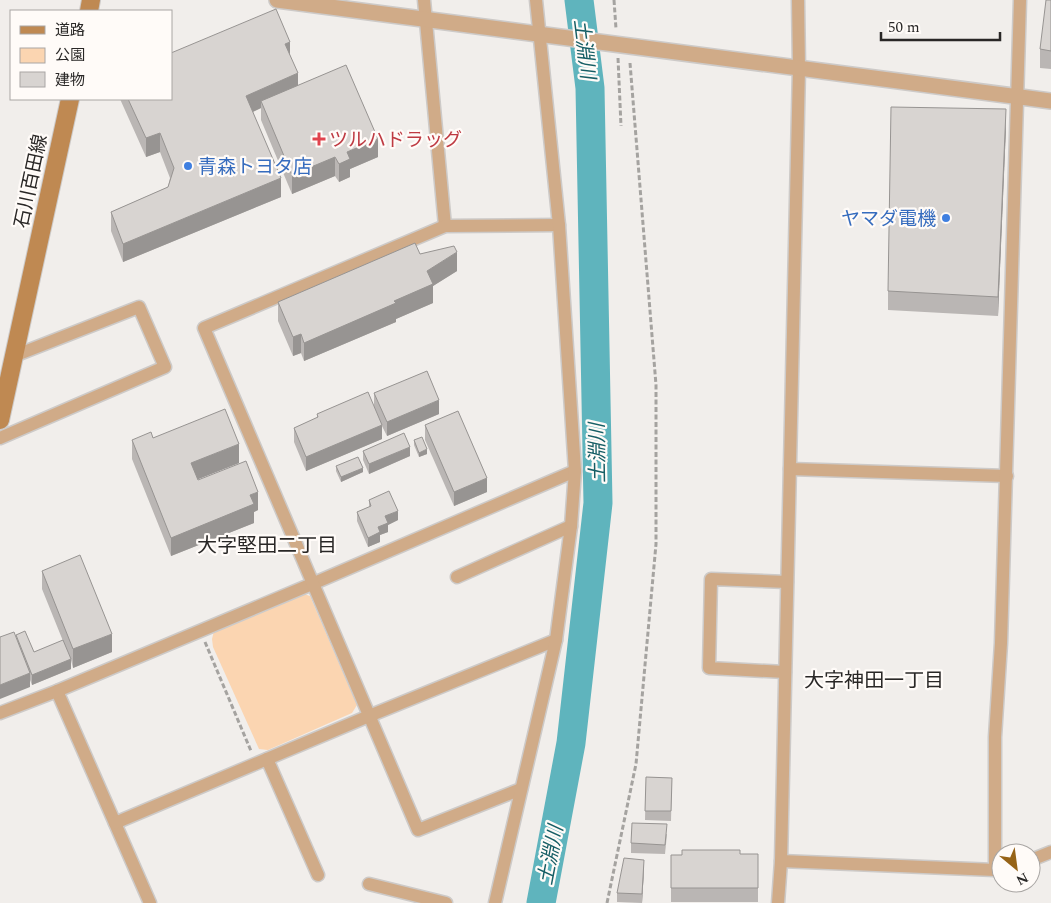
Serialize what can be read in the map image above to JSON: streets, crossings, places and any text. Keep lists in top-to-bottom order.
{
  "streets": {
    "main road": ["石川百田線"]
  },
  "districts": ["大字堅田二丁目", "大字神田一丁目"],
  "water": ["土淵川"],
  "places": {
    "health": ["ツルハドラッグ"],
    "other": ["青森トヨタ店", "ヤマダ電機"]
  },
  "legend": ["道路", "公園", "建物"],
  "scale_bar": "50 m",
  "north": "bottom right"
}
